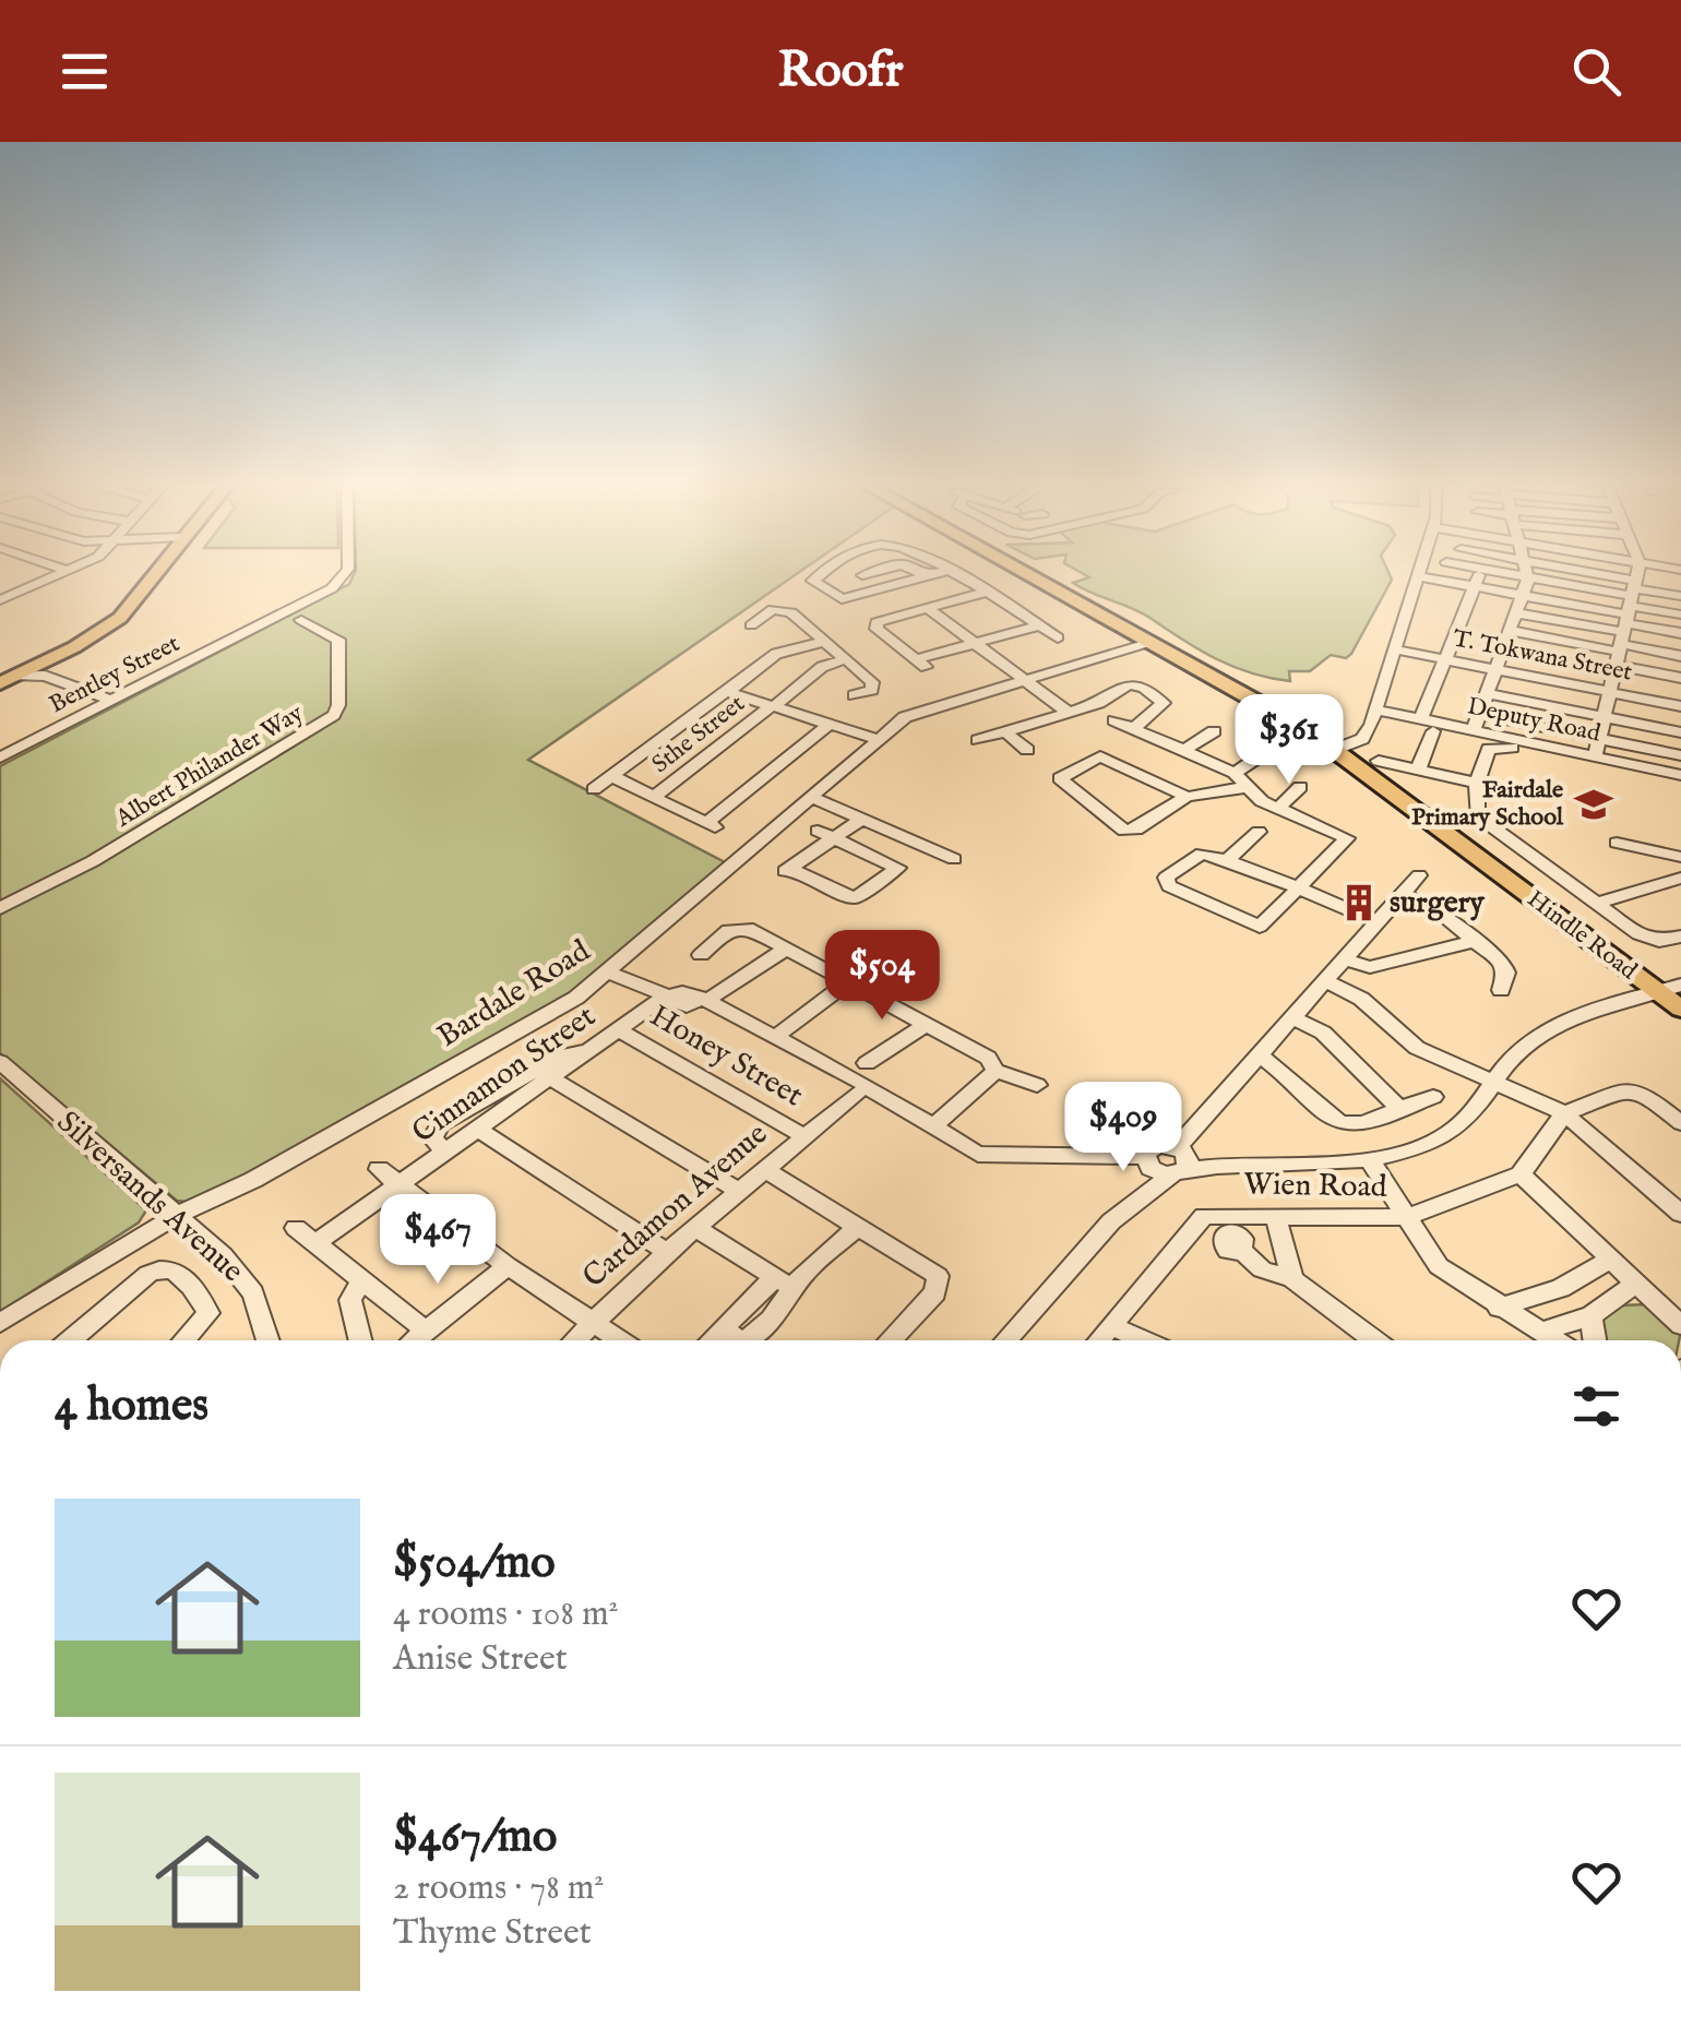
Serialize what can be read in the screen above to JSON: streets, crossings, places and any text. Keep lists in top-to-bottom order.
{
  "streets": {
    "main road": ["Hindle Road"],
    "street": [
      "T. Tokwana Street",
      "Bentley Street",
      "Deputy Road",
      "Sthe Street",
      "Albert Philander Way",
      "Bardale Road",
      "Honey Street",
      "Cinnamon Street",
      "Wien Road",
      "Silversands Avenue",
      "Cardamon Avenue"
    ]
  },
  "crossings": [
    ["Hindle Road", "Bardale Road"],
    ["Bardale Road", "Silversands Avenue"],
    ["Honey Street", "Cinnamon Street"],
    ["Honey Street", "Cardamon Avenue"]
  ],
  "places": {
    "school or university": ["Fairdale Primary School"],
    "building": ["surgery"]
  },
  "page": {
    "header": "Roofr",
    "price": [
      "$361",
      "$504",
      "$409",
      "$467"
    ],
    "heading": "4 homes",
    "list": [
      {
        "name": "$504/mo",
        "note": "4 rooms · 108 m² · Anise Street"
      },
      {
        "name": "$467/mo",
        "note": "2 rooms · 78 m² · Thyme Street"
      }
    ]
  }
}
